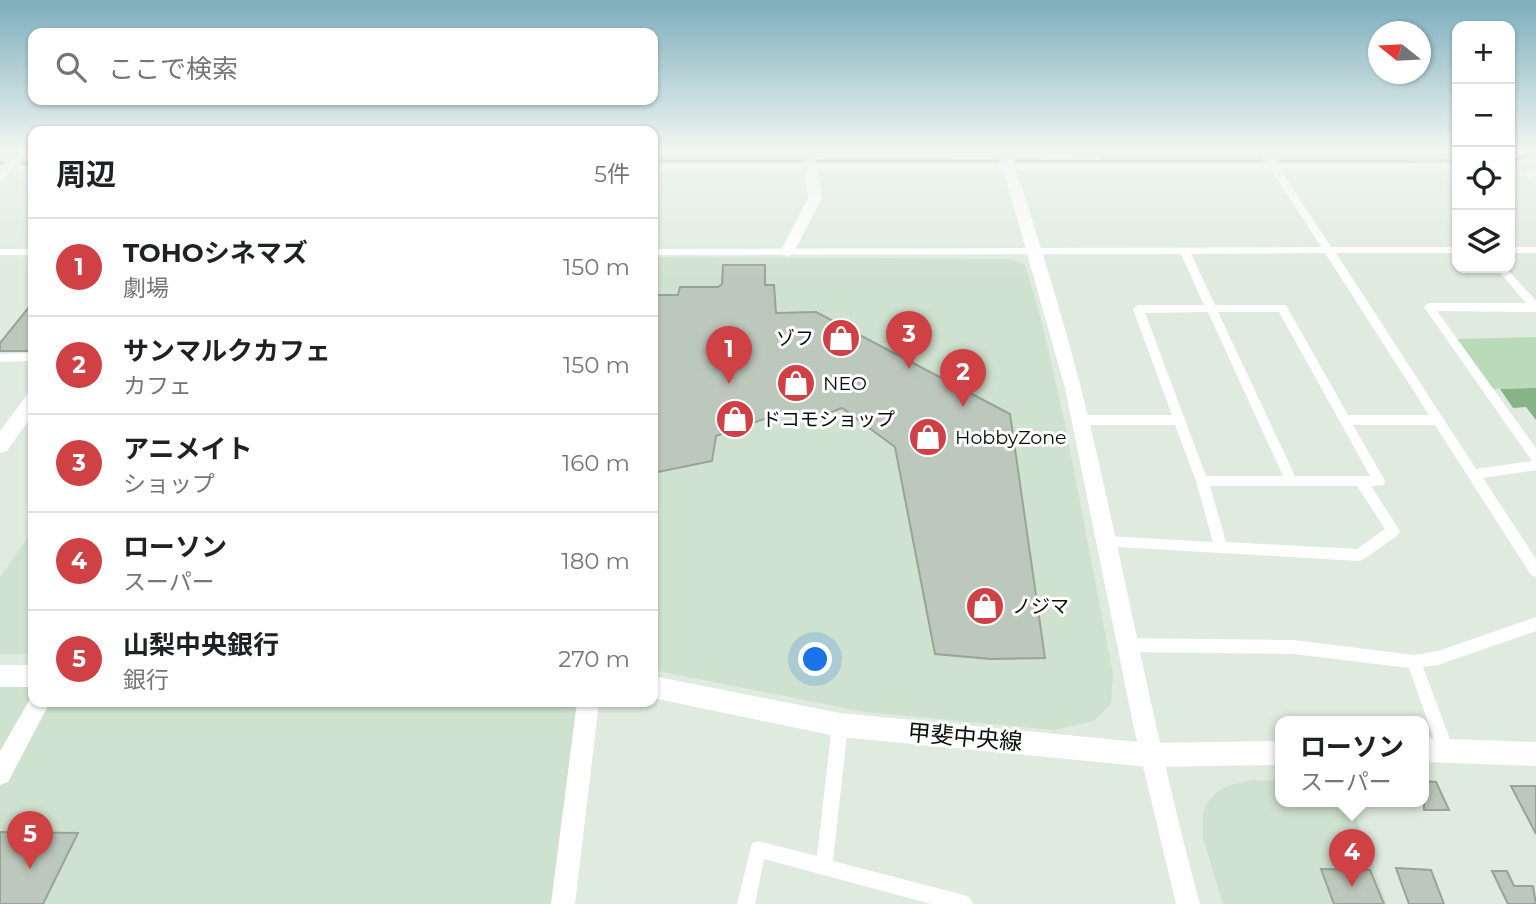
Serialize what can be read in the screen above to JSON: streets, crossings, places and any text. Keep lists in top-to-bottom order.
{
  "streets": {
    "main road": ["甲斐中央線"]
  },
  "places": {
    "shop": [
      "ゾフ",
      "NEO",
      "ドコモショップ",
      "HobbyZone",
      "ノジマ"
    ]
  },
  "north": "left",
  "page": {
    "map_buttons": ["+", "−"],
    "search": "ここで検索",
    "heading": ["周辺", "5件"],
    "list": [
      {
        "mark": "1",
        "name": "TOHOシネマズ",
        "note": "劇場",
        "value": "150 m"
      },
      {
        "mark": "2",
        "name": "サンマルクカフェ",
        "note": "カフェ",
        "value": "150 m"
      },
      {
        "mark": "3",
        "name": "アニメイト",
        "note": "ショップ",
        "value": "160 m"
      },
      {
        "mark": "4",
        "name": "ローソン",
        "note": "スーパー",
        "value": "180 m"
      },
      {
        "mark": "5",
        "name": "山梨中央銀行",
        "note": "銀行",
        "value": "270 m"
      }
    ],
    "pins": [
      "3",
      "1",
      "2",
      "5",
      "4"
    ],
    "popup": ["ローソン", "スーパー"]
  }
}
